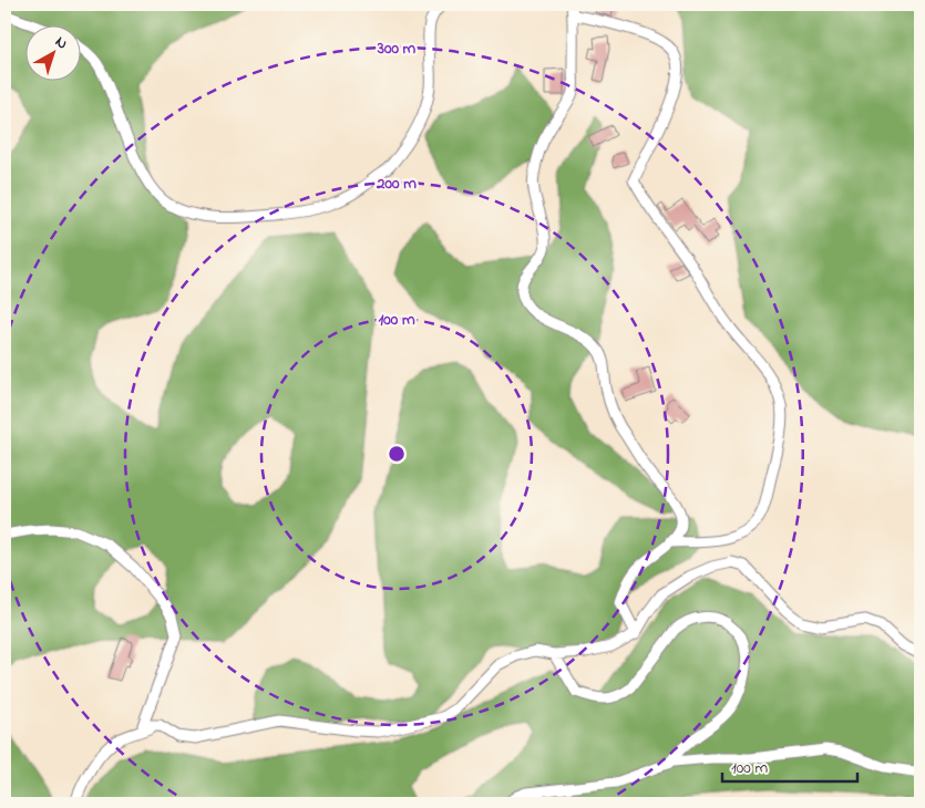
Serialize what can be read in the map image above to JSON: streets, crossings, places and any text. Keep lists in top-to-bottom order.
{
  "scale_bar": "100 m",
  "north": "top right",
  "rings": ["300 m", "200 m", "100 m"]
}
